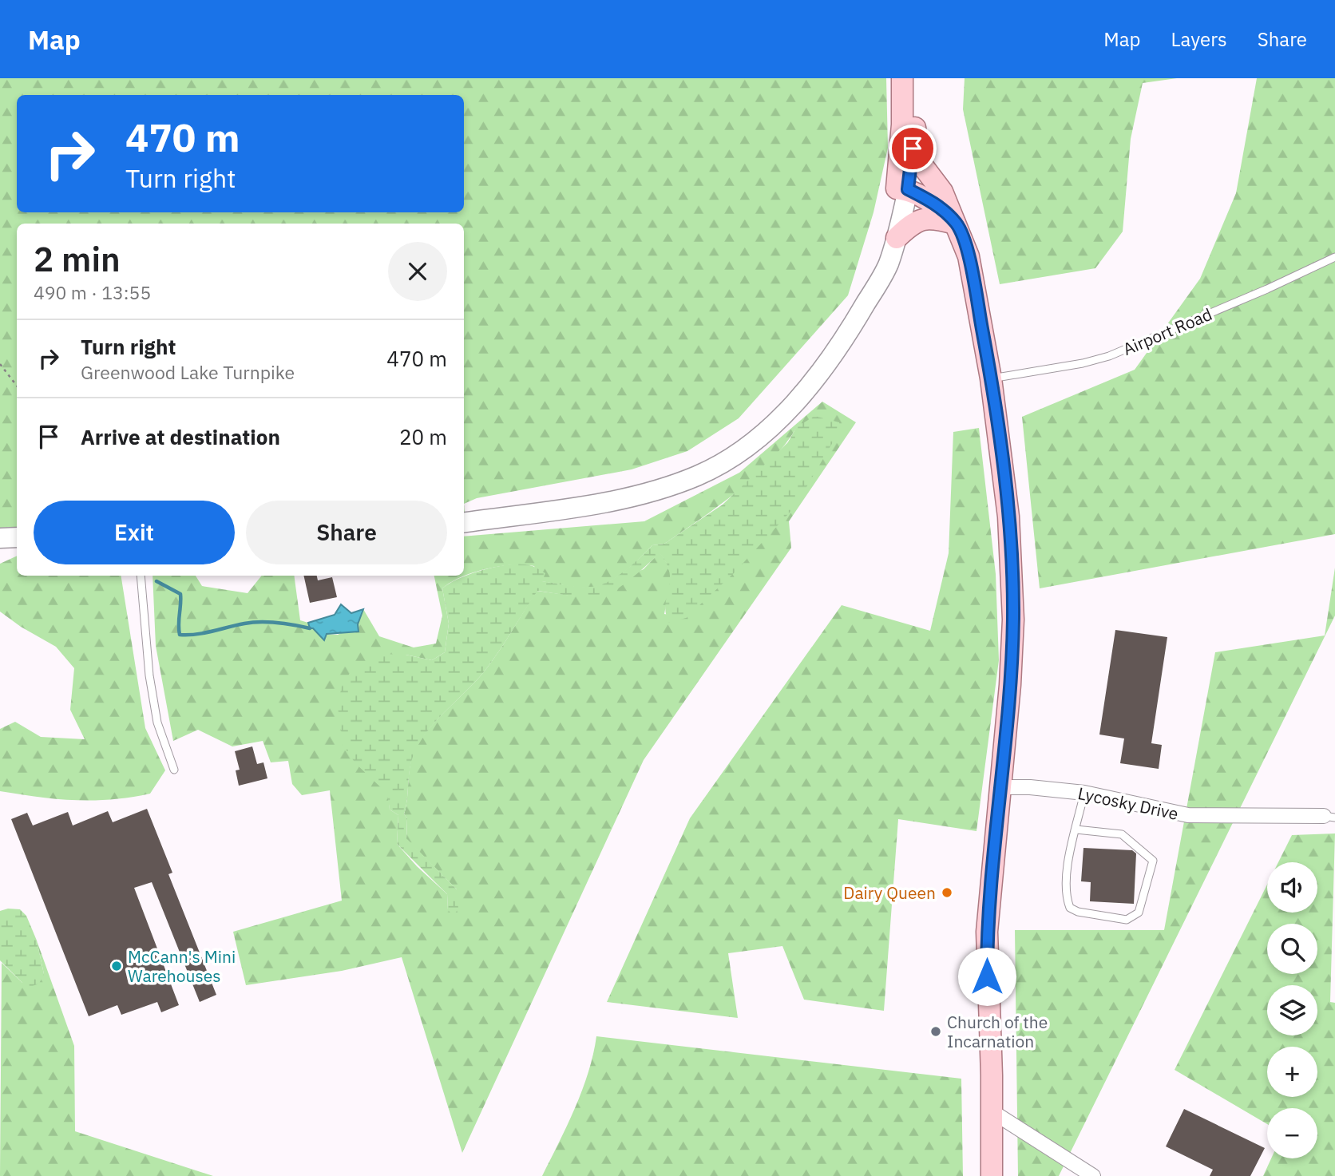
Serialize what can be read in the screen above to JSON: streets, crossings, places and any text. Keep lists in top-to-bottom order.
{
  "streets": {
    "street": ["Lycosky Drive"],
    "lane": ["Airport Road"]
  },
  "places": ["Dairy Queen", "McCann's Mini Warehouses", "Church of the Incarnation"],
  "page": {
    "header": "Map",
    "nav": ["Map", "Layers", "Share"],
    "turn": ["470 m", "Turn right"],
    "heading": ["2 min", "490 m · 13:55"],
    "list": [
      {
        "name": "Turn right",
        "note": "Greenwood Lake Turnpike",
        "value": "470 m"
      },
      {
        "name": "Arrive at destination",
        "value": "20 m"
      }
    ],
    "buttons": ["Exit", "Share"],
    "map_buttons": ["+", "−"]
  }
}
